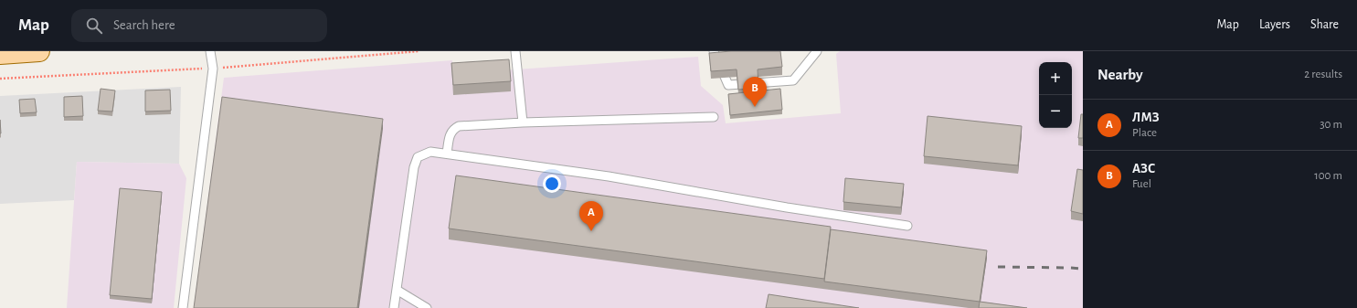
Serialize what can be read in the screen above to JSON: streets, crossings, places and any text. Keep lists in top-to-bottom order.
{
  "page": {
    "header": "Map",
    "search": "Search here",
    "nav": ["Map", "Layers", "Share"],
    "heading": ["Nearby", "2 results"],
    "map_buttons": ["+", "−"],
    "pins": ["B", "A"],
    "list": [
      {
        "mark": "A",
        "name": "ЛМЗ",
        "note": "Place",
        "value": "30 m"
      },
      {
        "mark": "B",
        "name": "АЗС",
        "note": "Fuel",
        "value": "100 m"
      }
    ]
  }
}
